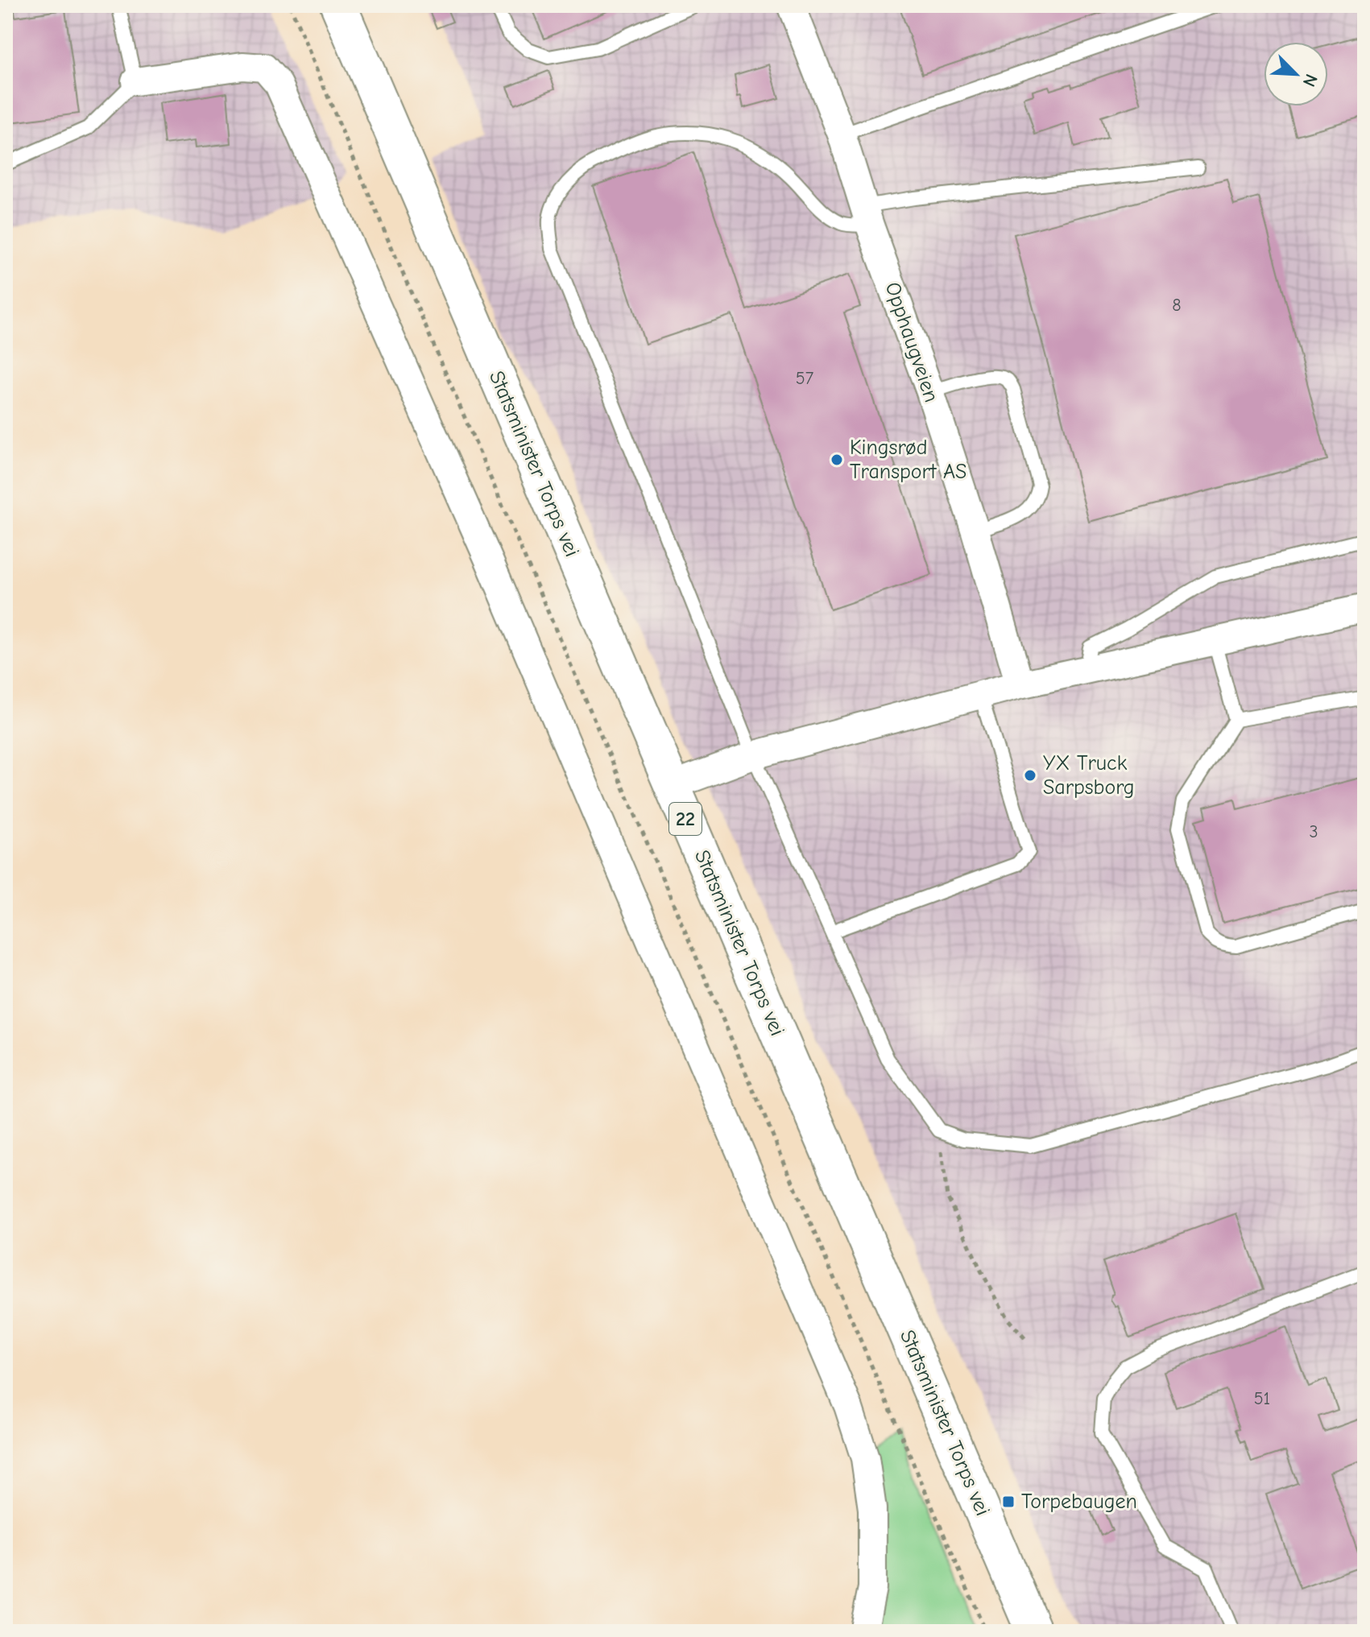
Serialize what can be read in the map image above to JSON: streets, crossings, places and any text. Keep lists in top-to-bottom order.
{
  "streets": {
    "highway": ["Statsminister Torps vei", "22"],
    "street": ["Opphaugveien"]
  },
  "places": {
    "other": ["Kingsrød Transport AS", "YX Truck Sarpsborg"],
    "transit": ["Torpebaugen"]
  },
  "house_numbers": [
    "8",
    "57",
    "3",
    "51"
  ],
  "north": "bottom right"
}
